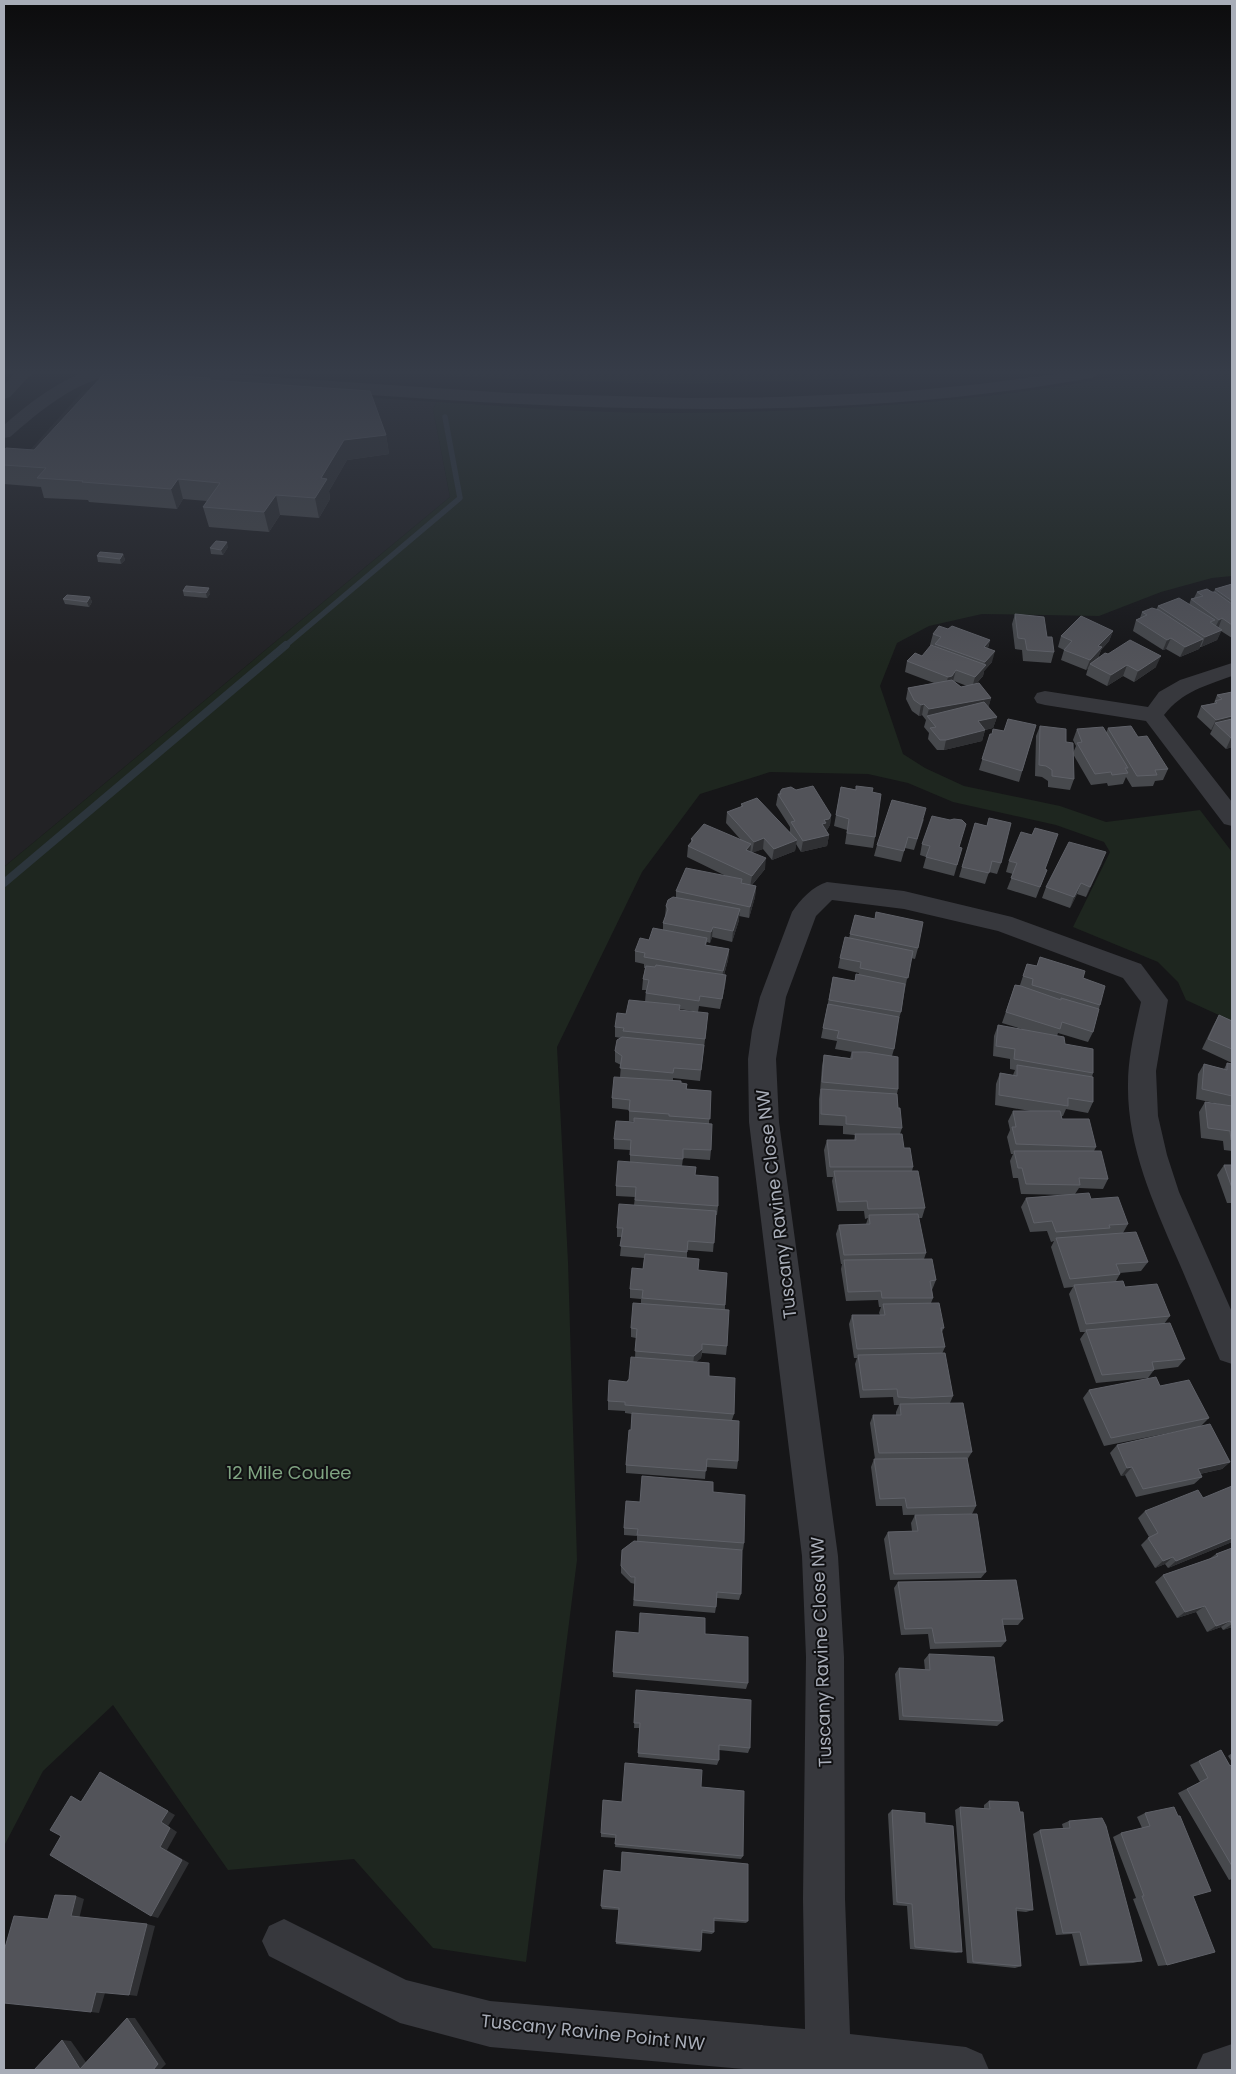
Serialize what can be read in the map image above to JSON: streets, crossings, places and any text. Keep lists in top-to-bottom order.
{
  "streets": {
    "street": ["Tuscany Ravine Close NW", "Tuscany Ravine Point NW"]
  },
  "crossings": [
    ["Tuscany Ravine Close NW", "Tuscany Ravine Point NW"]
  ],
  "parks": ["12 Mile Coulee"]
}
